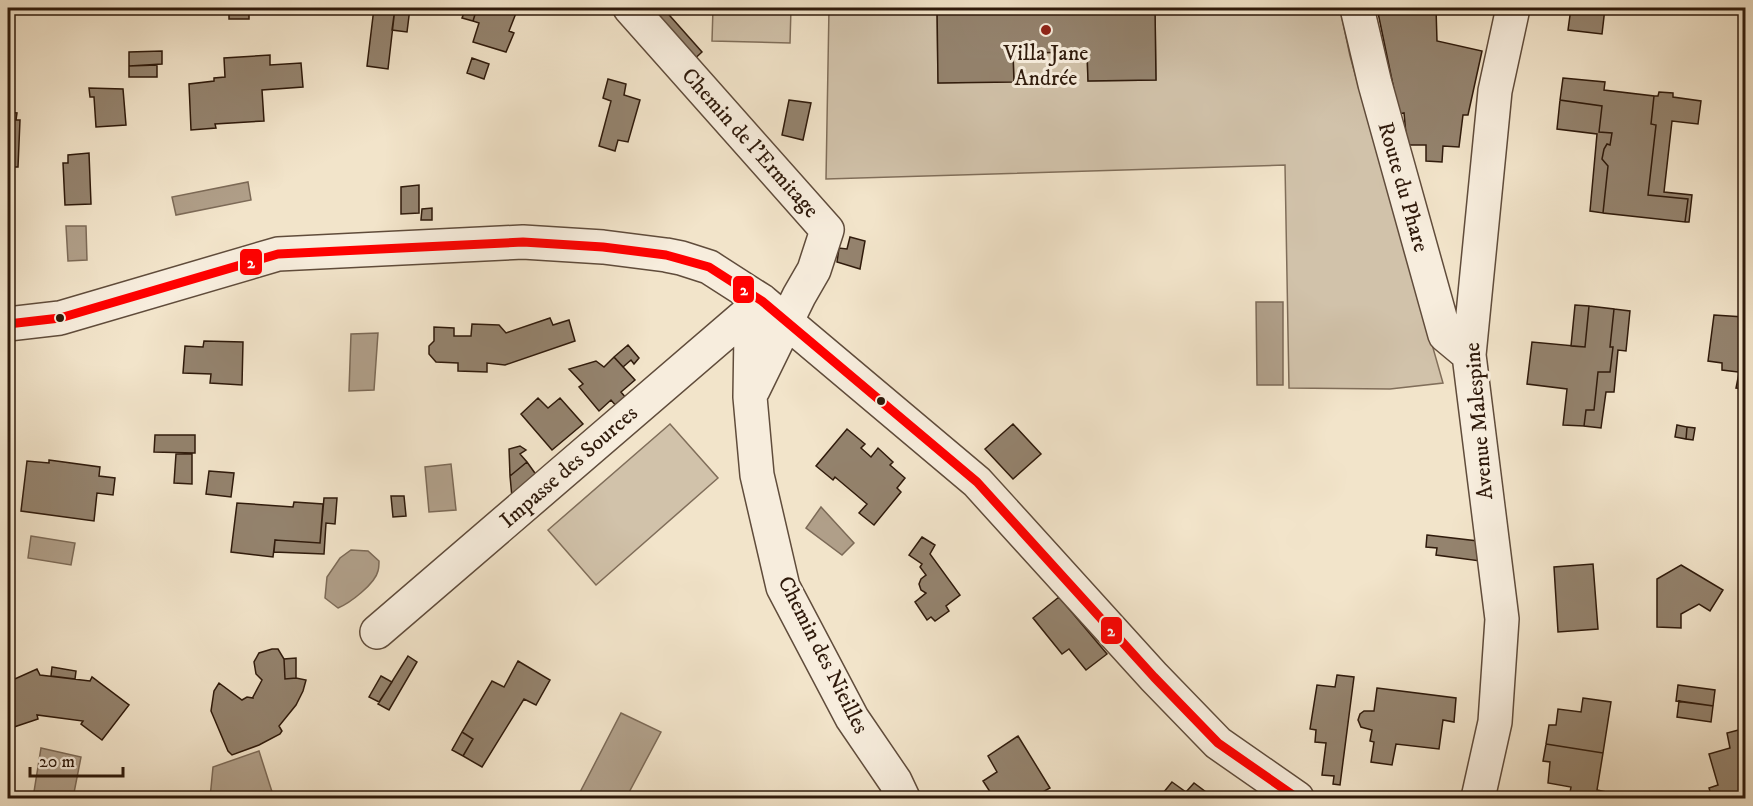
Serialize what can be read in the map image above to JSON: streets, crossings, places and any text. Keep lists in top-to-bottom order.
{
  "streets": {
    "street": [
      "Chemin de l'Ermitage",
      "Route du Phare",
      "Avenue Malespine",
      "Impasse des Sources",
      "Chemin des Nieilles"
    ]
  },
  "crossings": [
    ["Route du Phare", "Avenue Malespine"],
    ["Impasse des Sources", "Chemin des Nieilles"]
  ],
  "places": ["Villa Jane Andrée"],
  "lines": ["transit line 2"],
  "scale_bar": "20 m"
}
